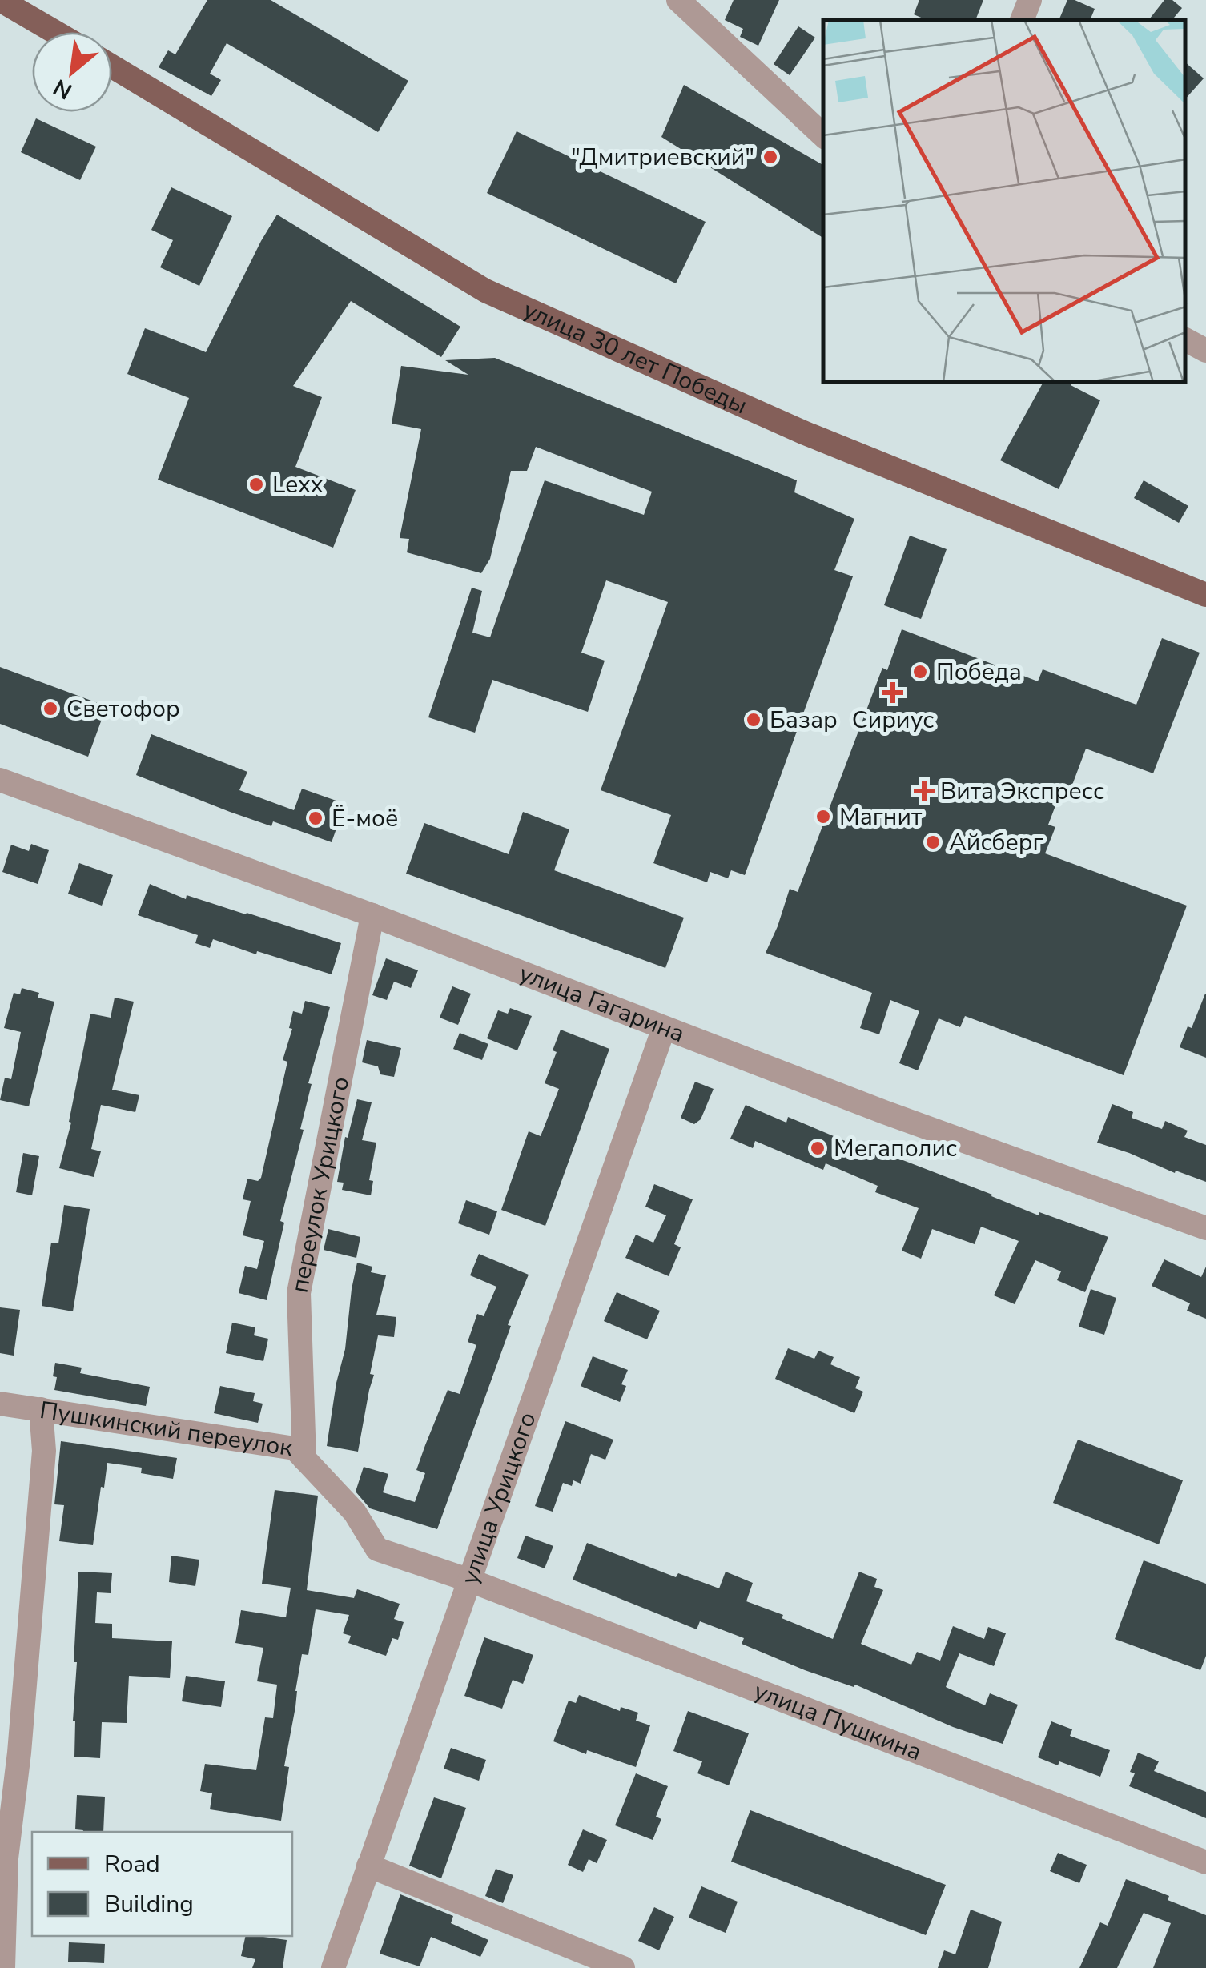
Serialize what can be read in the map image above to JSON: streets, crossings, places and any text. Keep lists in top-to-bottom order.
{
  "streets": {
    "main road": ["улица 30 лет Победы"],
    "street": [
      "улица Гагарина",
      "переулок Урицкого",
      "Пушкинский переулок",
      "улица Урицкого",
      "улица Пушкина"
    ]
  },
  "crossings": [
    ["улица Гагарина", "переулок Урицкого"],
    ["улица Гагарина", "улица Урицкого"],
    ["переулок Урицкого", "Пушкинский переулок"],
    ["Пушкинский переулок", "улица Урицкого"],
    ["Пушкинский переулок", "улица Пушкина"],
    ["улица Урицкого", "улица Пушкина"]
  ],
  "places": {
    "other": [
      "\"Дмитриевский\"",
      "Lexx",
      "Победа",
      "Светофор",
      "Базар",
      "Магнит",
      "Ё-моё",
      "Айсберг",
      "Мегаполис"
    ],
    "health": ["Сириус", "Вита Экспресс"]
  },
  "legend": ["Road", "Building"],
  "north": "bottom left"
}
